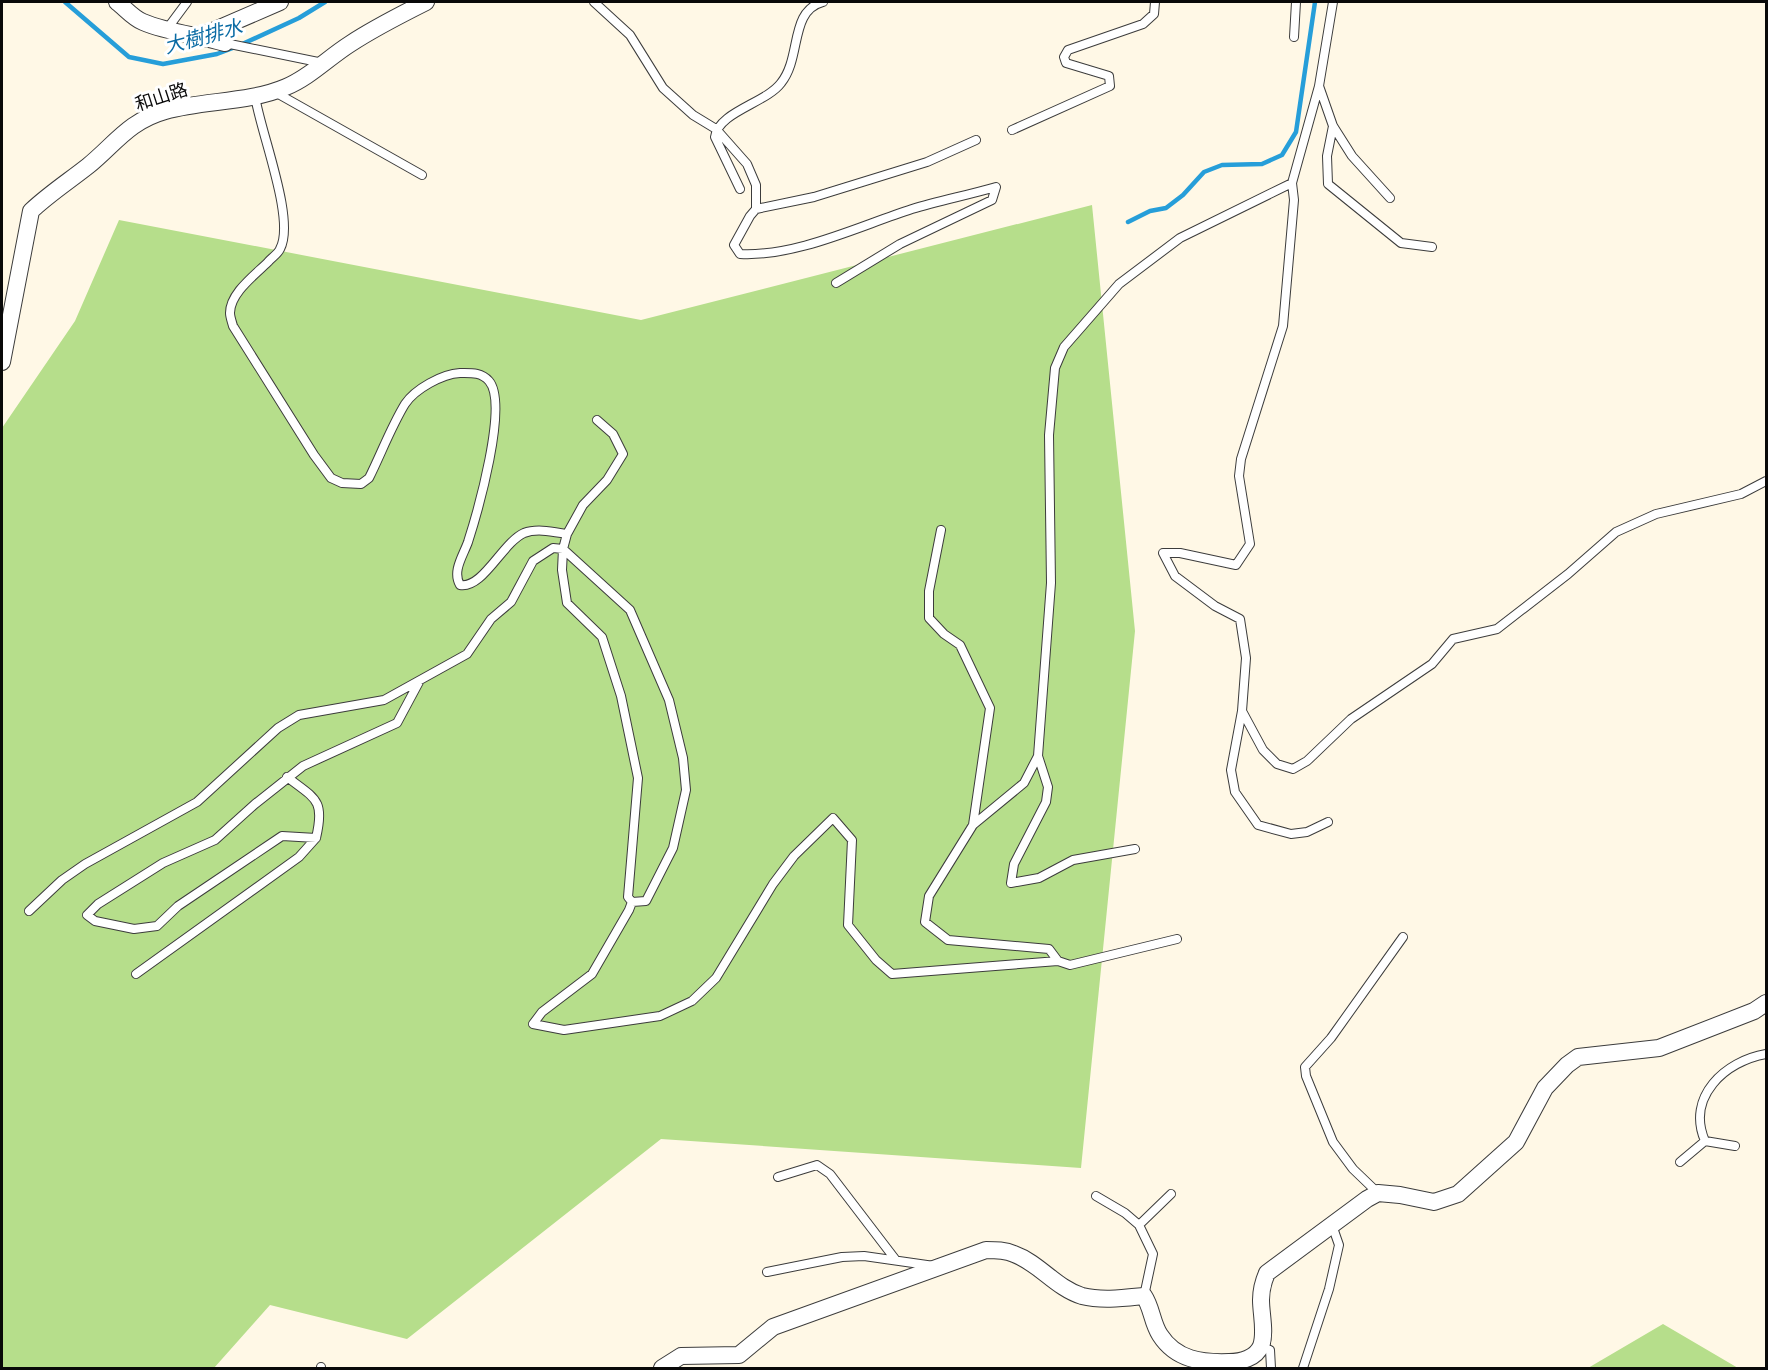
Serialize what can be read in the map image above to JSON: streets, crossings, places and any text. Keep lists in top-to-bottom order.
{
  "streets": {
    "street": ["和山路"]
  },
  "water": ["大樹排水"]
}
